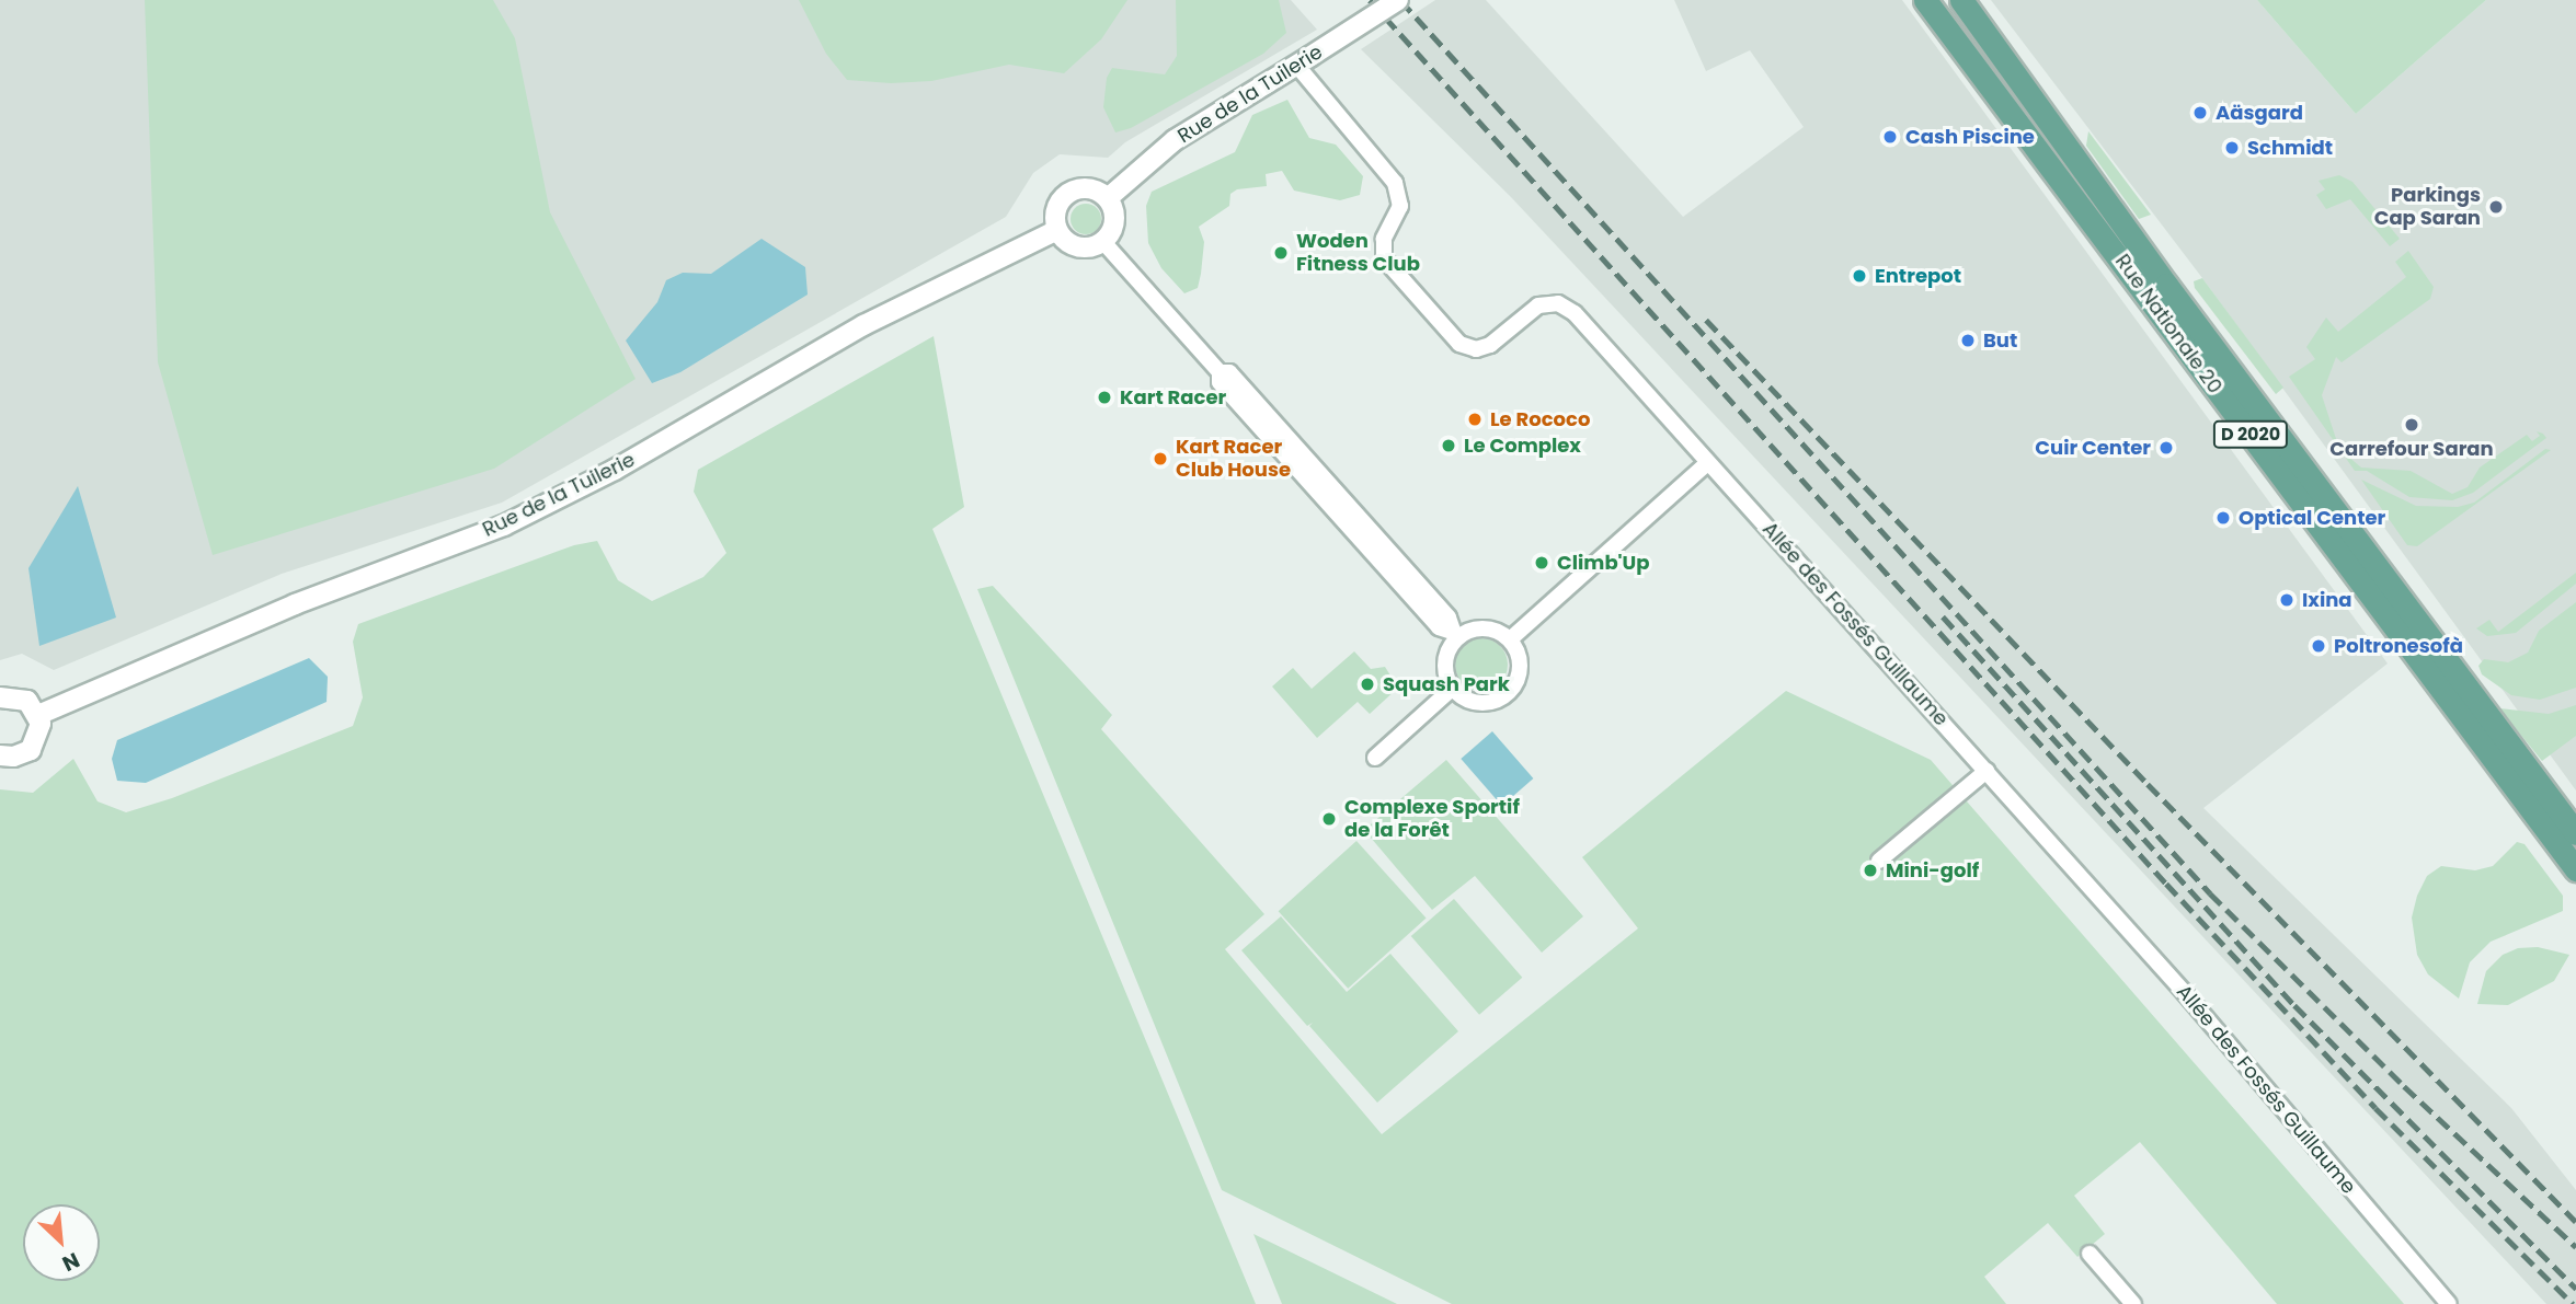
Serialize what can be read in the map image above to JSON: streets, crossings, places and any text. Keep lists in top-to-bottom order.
{
  "streets": {
    "main road": ["Rue Nationale 20", "D 2020"],
    "street": ["Rue de la Tuilerie", "Allée des Fossés Guillaume"]
  },
  "crossings": [
    ["Rue de la Tuilerie", "Allée des Fossés Guillaume"]
  ],
  "places": [
    "Aäsgard",
    "Cash Piscine",
    "Schmidt",
    "Parkings Cap Saran",
    "Woden Fitness Club",
    "Entrepot",
    "But",
    "Kart Racer",
    "Le Rococo",
    "Carrefour Saran",
    "Le Complex",
    "Cuir Center",
    "Kart Racer Club House",
    "Optical Center",
    "Climb'Up",
    "Ixina",
    "Poltronesofà",
    "Squash Park",
    "Complexe Sportif de la Forêt",
    "Mini-golf"
  ],
  "north": "bottom right"
}
